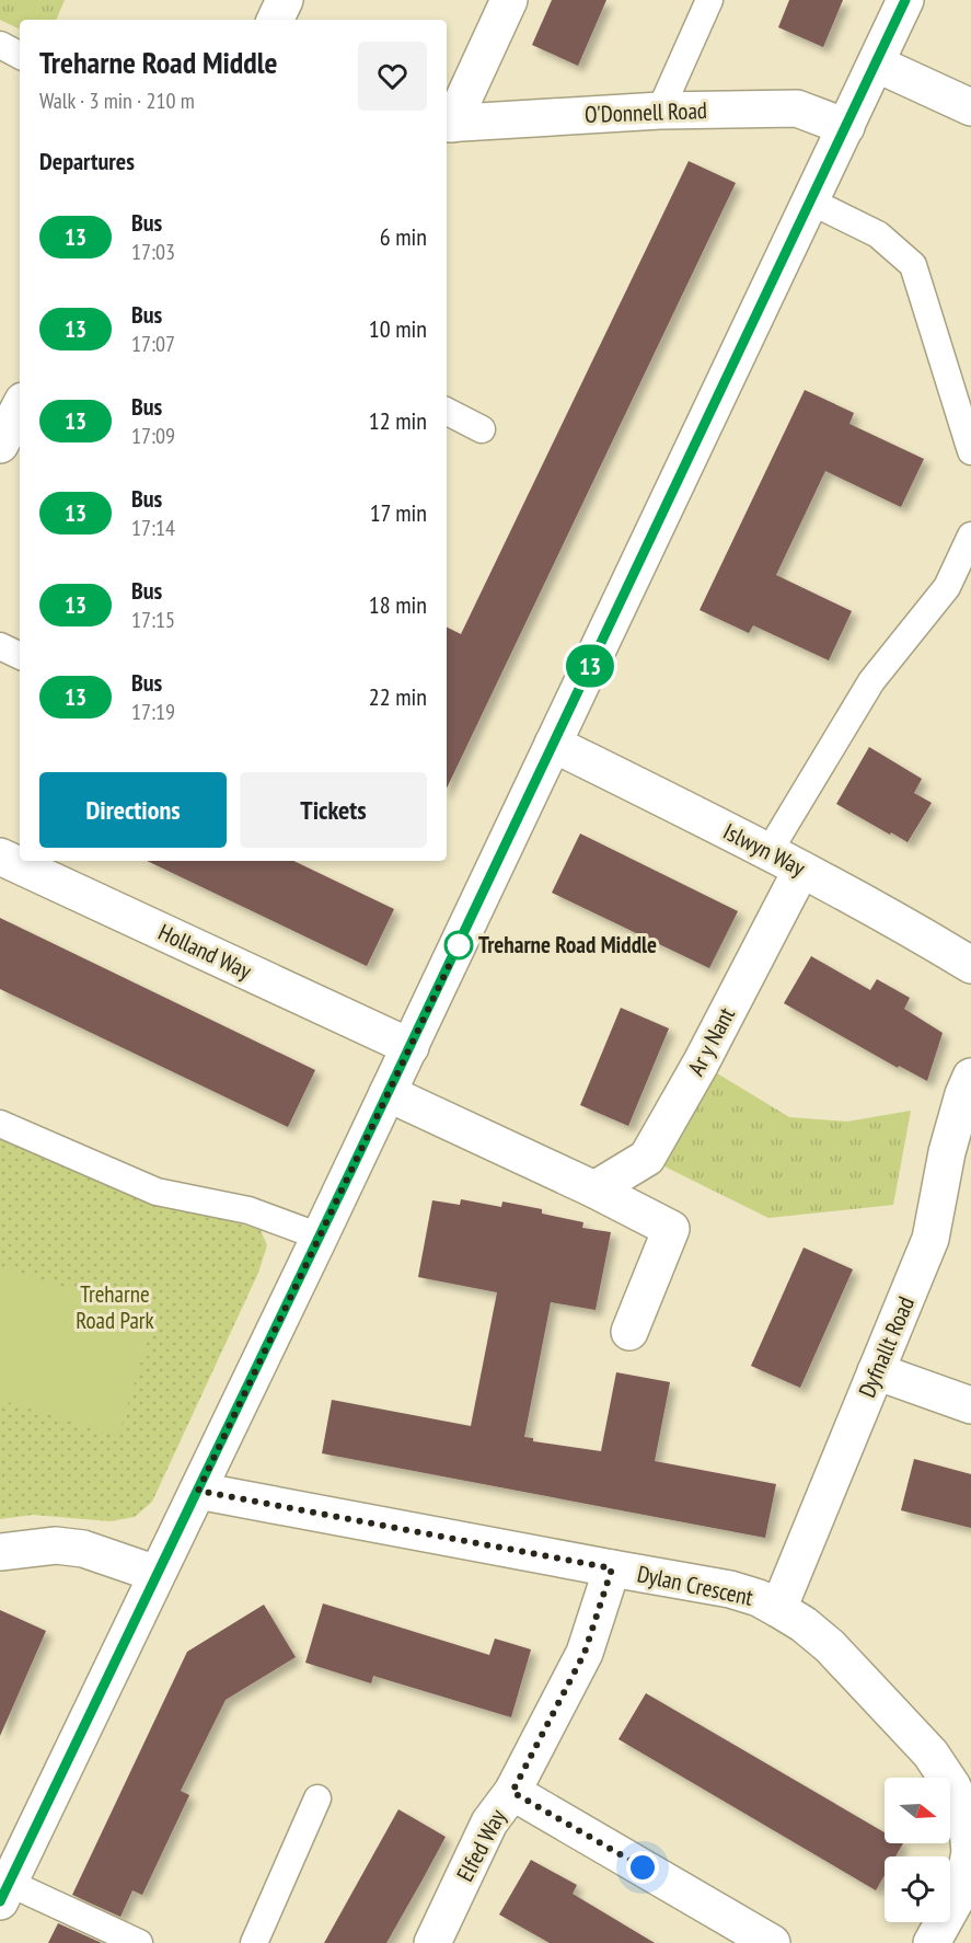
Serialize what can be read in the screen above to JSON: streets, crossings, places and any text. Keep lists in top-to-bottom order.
{
  "streets": {
    "street": [
      "O'Donnell Road",
      "Islwyn Way",
      "Holland Way",
      "Ar y Nant",
      "Dyfnallt Road",
      "Dylan Crescent",
      "Elfed Way"
    ]
  },
  "crossings": [
    ["Islwyn Way", "Ar y Nant"],
    ["Dyfnallt Road", "Dylan Crescent"],
    ["Dylan Crescent", "Elfed Way"]
  ],
  "parks": ["Treharne Road Park"],
  "places": ["Treharne Road Middle"],
  "lines": ["bus line 13"],
  "north": "right",
  "page": {
    "on_map": "13",
    "heading": [
      ["Treharne Road Middle", "Walk · 3 min · 210 m"],
      "Departures"
    ],
    "list": [
      {
        "mark": "13",
        "name": "Bus",
        "note": "17:03",
        "value": "6 min"
      },
      {
        "mark": "13",
        "name": "Bus",
        "note": "17:07",
        "value": "10 min"
      },
      {
        "mark": "13",
        "name": "Bus",
        "note": "17:09",
        "value": "12 min"
      },
      {
        "mark": "13",
        "name": "Bus",
        "note": "17:14",
        "value": "17 min"
      },
      {
        "mark": "13",
        "name": "Bus",
        "note": "17:15",
        "value": "18 min"
      },
      {
        "mark": "13",
        "name": "Bus",
        "note": "17:19",
        "value": "22 min"
      }
    ],
    "buttons": ["Directions", "Tickets"]
  }
}
